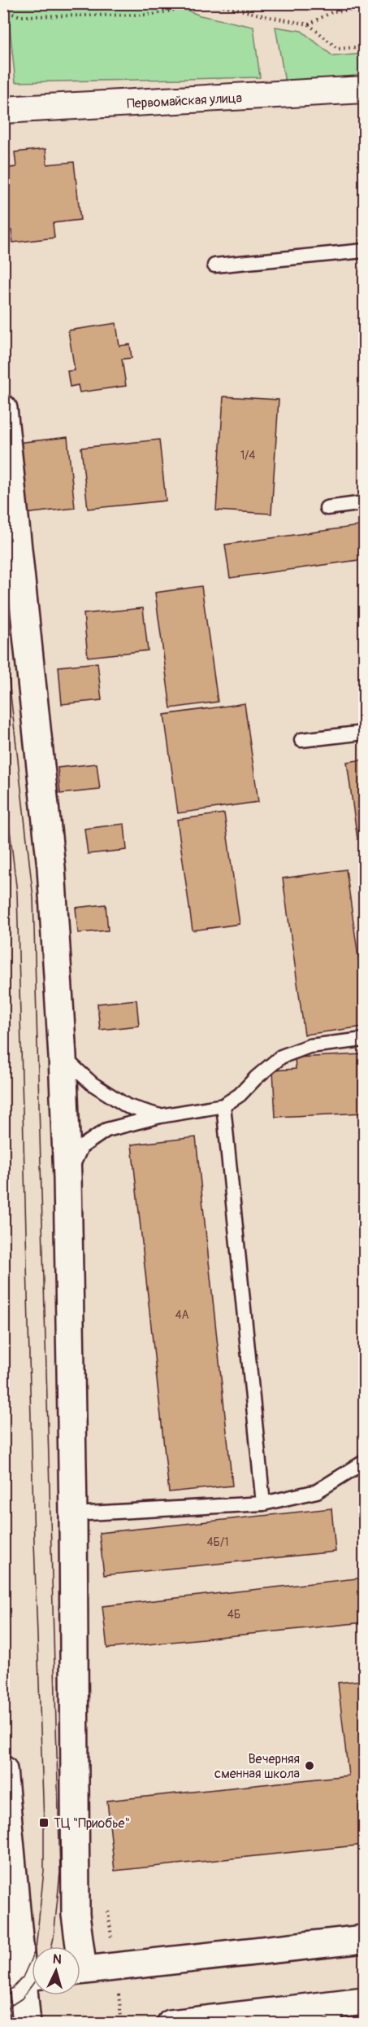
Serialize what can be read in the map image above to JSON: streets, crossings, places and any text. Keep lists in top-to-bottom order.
{
  "streets": {
    "street": ["Первомайская улица"]
  },
  "places": {
    "other": ["Вечерняя сменная школа"],
    "transit": ["ТЦ \"Приобье\""]
  },
  "house_numbers": [
    "1/4",
    "4А",
    "4Б/1",
    "4Б"
  ],
  "north": "top"
}
